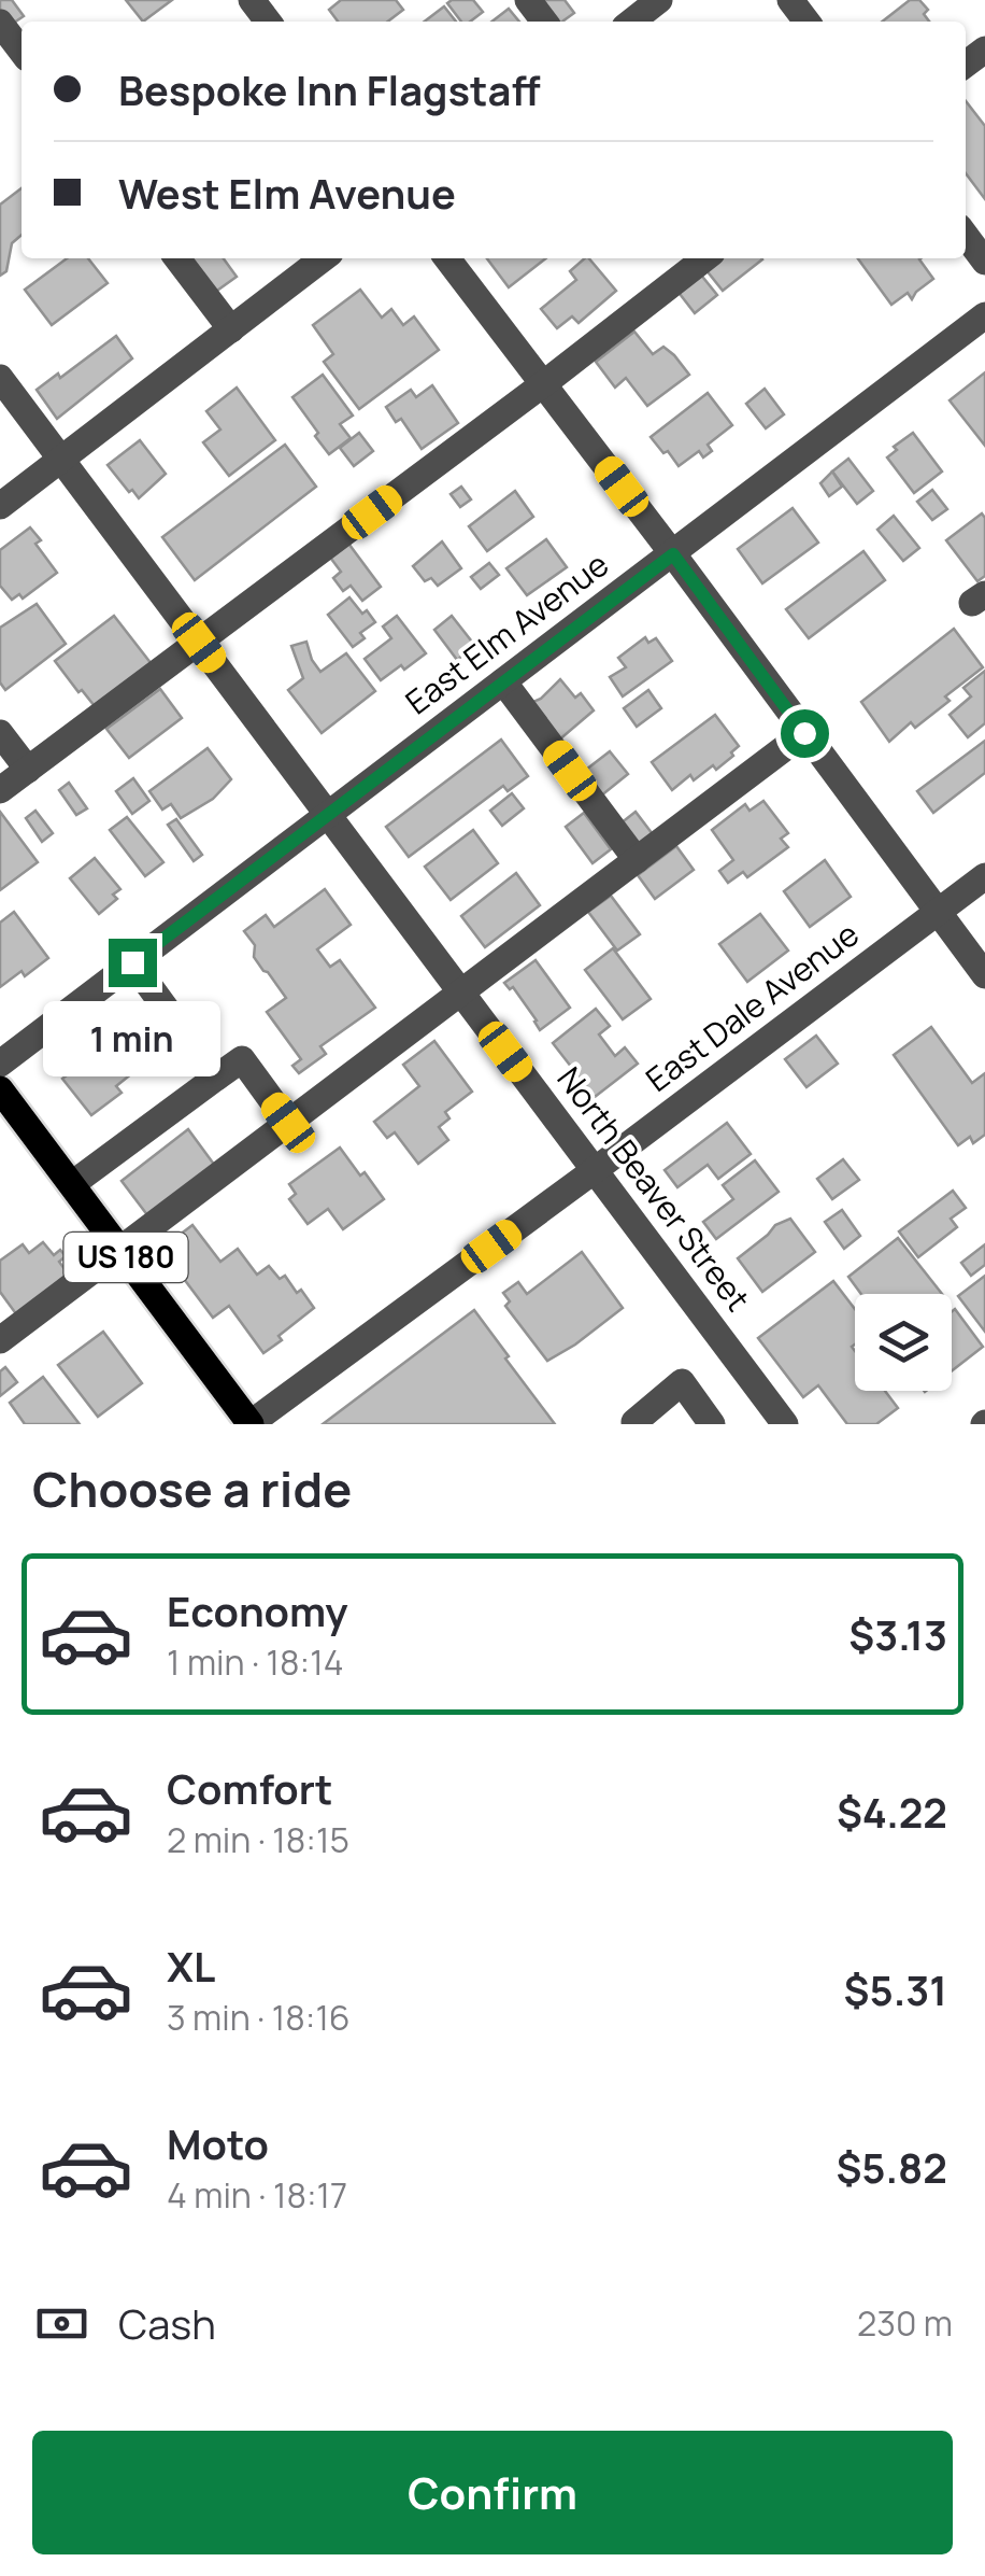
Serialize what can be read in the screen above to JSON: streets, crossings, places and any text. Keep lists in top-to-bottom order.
{
  "streets": {
    "main road": ["US 180"],
    "street": ["East Elm Avenue", "East Dale Avenue", "North Beaver Street"]
  },
  "crossings": [
    ["East Elm Avenue", "North Beaver Street"],
    ["East Dale Avenue", "North Beaver Street"],
    ["East Dale Avenue", "US 180"]
  ],
  "page": {
    "banner": ["Bespoke Inn Flagstaff", "West Elm Avenue"],
    "bubble": "1 min",
    "heading": "Choose a ride",
    "list": [
      {
        "name": "Economy",
        "note": "1 min · 18:14",
        "value": "$3.13"
      },
      {
        "name": "Comfort",
        "note": "2 min · 18:15",
        "value": "$4.22"
      },
      {
        "name": "XL",
        "note": "3 min · 18:16",
        "value": "$5.31"
      },
      {
        "name": "Moto",
        "note": "4 min · 18:17",
        "value": "$5.82"
      }
    ],
    "pay": ["Cash", "230 m"],
    "buttons": "Confirm"
  }
}
